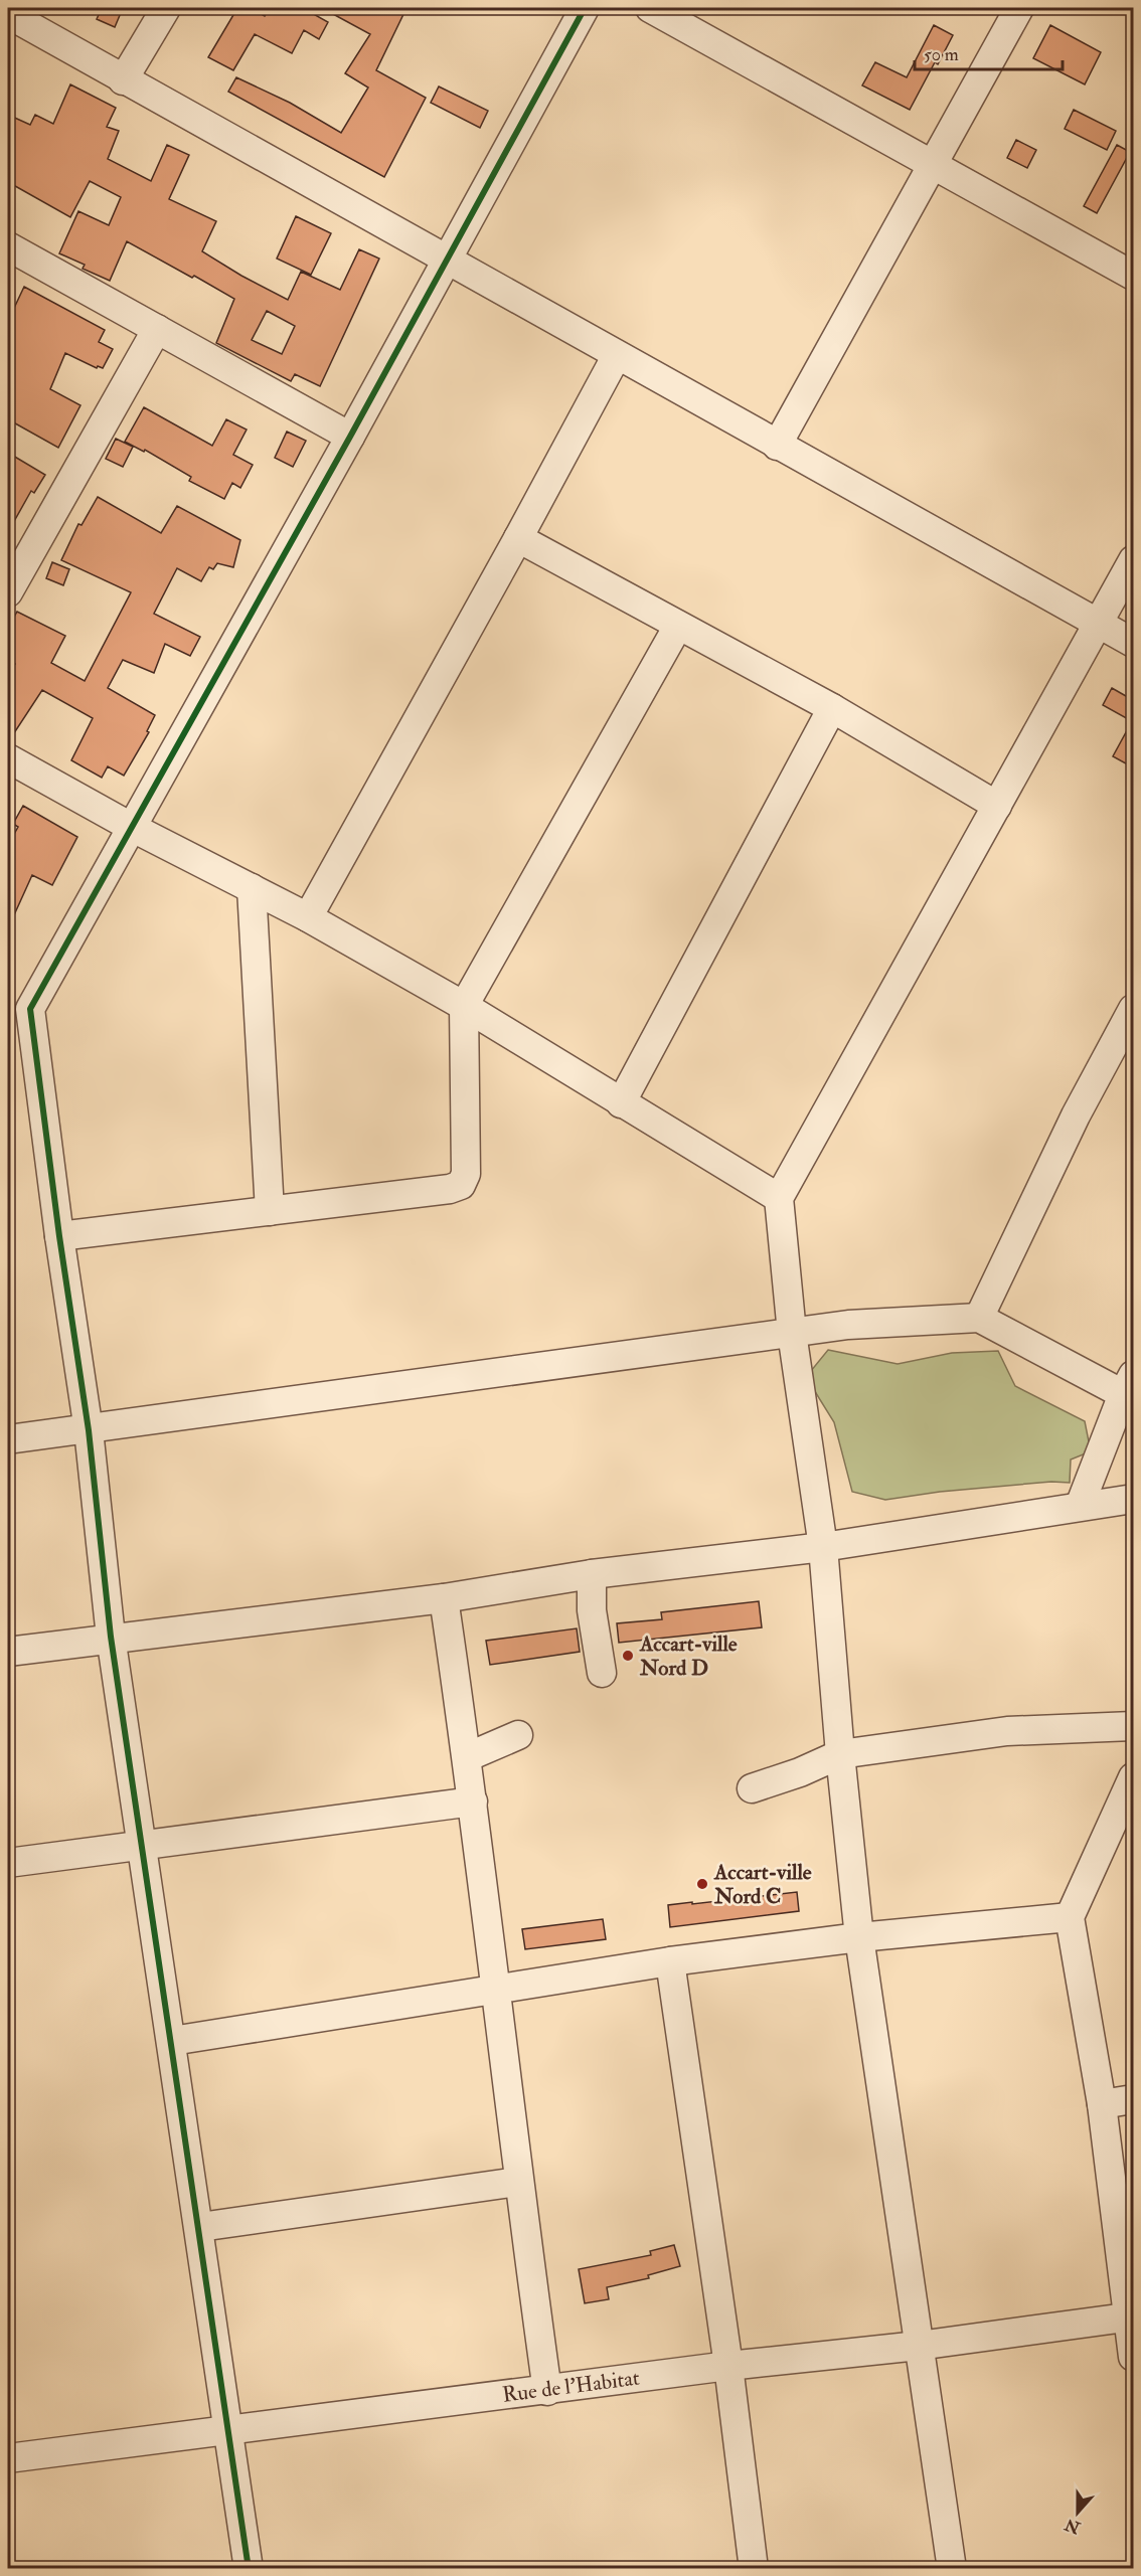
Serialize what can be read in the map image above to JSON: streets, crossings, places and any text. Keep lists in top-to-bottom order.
{
  "streets": {
    "street": ["Rue de l'Habitat"]
  },
  "places": ["Accart-ville Nord D", "Accart-ville Nord C"],
  "scale_bar": "50 m",
  "north": "bottom"
}
